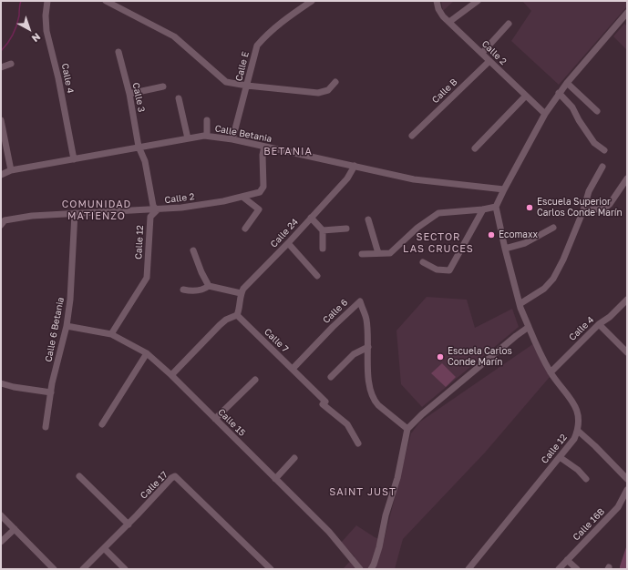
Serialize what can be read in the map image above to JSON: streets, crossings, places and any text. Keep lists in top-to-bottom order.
{
  "streets": {
    "street": [
      "Calle 2",
      "Calle E",
      "Calle 4",
      "Calle B",
      "Calle 3",
      "Calle Betania",
      "Calle 24",
      "Calle 12",
      "Calle 6",
      "Calle 6 Betania",
      "Calle 7",
      "Calle 15",
      "Calle 17",
      "Calle 16B"
    ]
  },
  "crossings": [
    ["Calle 2", "Calle B"],
    ["Calle 2", "Calle Betania"],
    ["Calle 2", "Calle 12"],
    ["Calle 2", "Calle 6 Betania"],
    ["Calle E", "Calle Betania"],
    ["Calle 4", "Calle Betania"],
    ["Calle 4", "Calle 12"],
    ["Calle 3", "Calle Betania"],
    ["Calle Betania", "Calle 24"],
    ["Calle 12", "Calle 15"],
    ["Calle 6", "Calle 7"],
    ["Calle 6 Betania", "Calle 15"]
  ],
  "districts": [
    "BETANIA",
    "COMUNIDAD MATIENZO",
    "SECTOR LAS CRUCES",
    "SAINT JUST"
  ],
  "places": ["Escuela Superior Carlos Conde Marín", "Ecomaxx", "Escuela Carlos Conde Marín"],
  "north": "bottom right"
}
